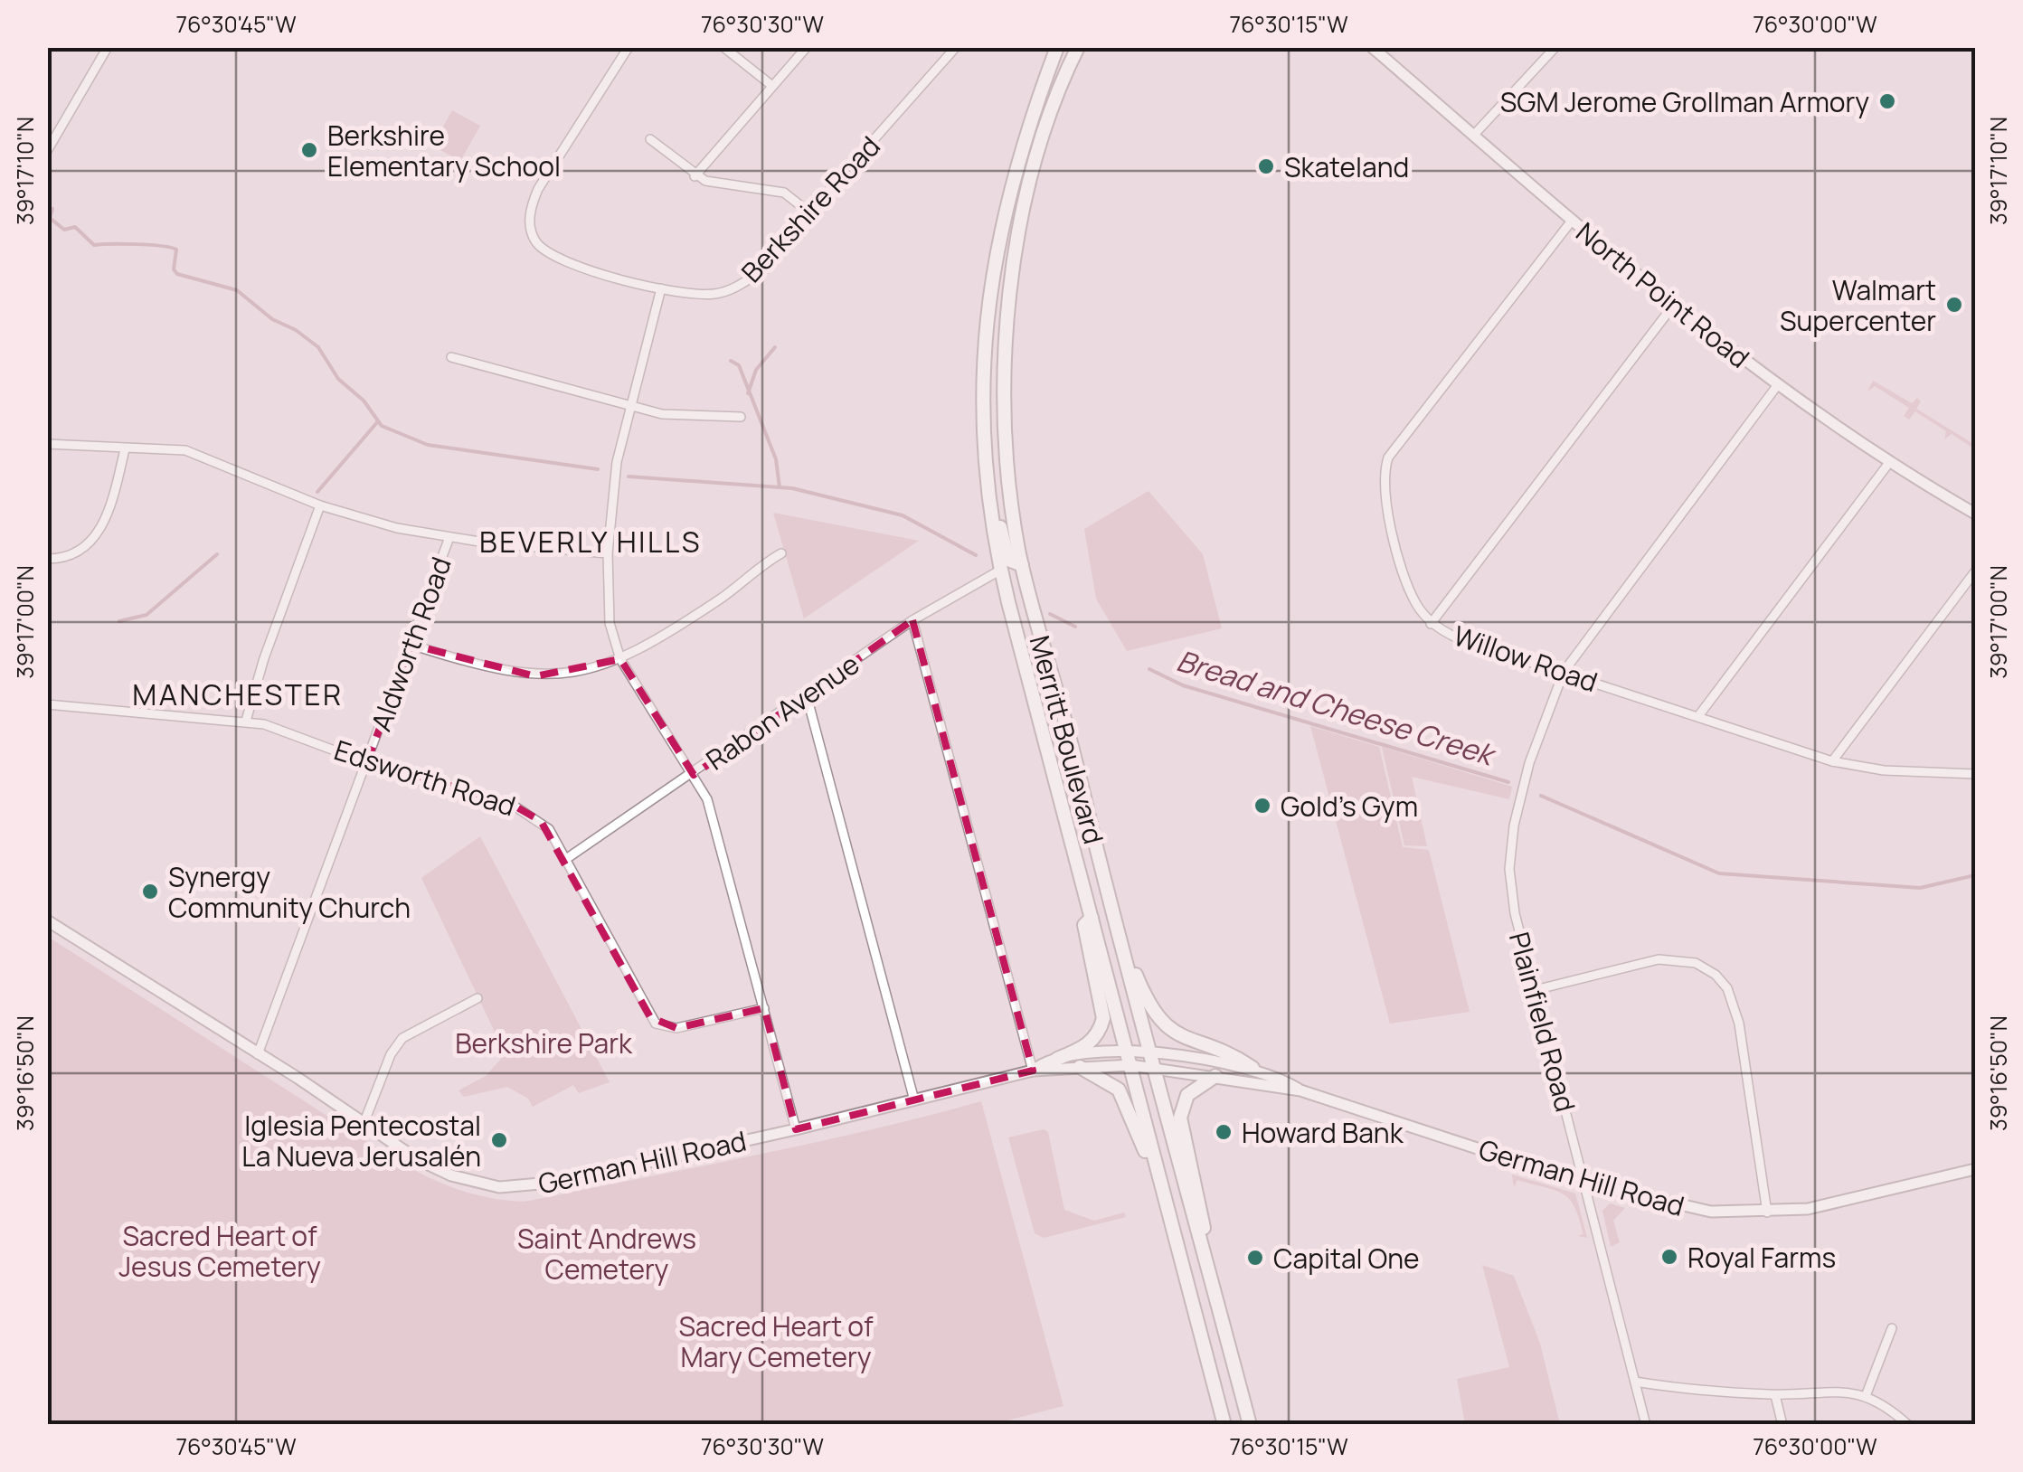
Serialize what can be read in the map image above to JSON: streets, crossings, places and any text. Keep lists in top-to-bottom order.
{
  "streets": {
    "main road": ["Merritt Boulevard"],
    "street": [
      "Berkshire Road",
      "North Point Road",
      "Aldworth Road",
      "Willow Road",
      "Rabon Avenue",
      "Edsworth Road",
      "Plainfield Road",
      "German Hill Road"
    ]
  },
  "crossings": [
    ["North Point Road", "Willow Road"],
    ["North Point Road", "Plainfield Road"],
    ["Aldworth Road", "Edsworth Road"],
    ["Aldworth Road", "German Hill Road"],
    ["Willow Road", "Plainfield Road"],
    ["Rabon Avenue", "Merritt Boulevard"],
    ["Rabon Avenue", "Edsworth Road"],
    ["Merritt Boulevard", "German Hill Road"],
    ["Plainfield Road", "German Hill Road"]
  ],
  "districts": ["BEVERLY HILLS", "MANCHESTER"],
  "water": ["Bread and Cheese Creek"],
  "parks": [
    "Berkshire Park",
    "Sacred Heart of Jesus Cemetery",
    "Saint Andrews Cemetery",
    "Sacred Heart of Mary Cemetery"
  ],
  "places": [
    "SGM Jerome Grollman Armory",
    "Berkshire Elementary School",
    "Skateland",
    "Walmart Supercenter",
    "Gold's Gym",
    "Synergy Community Church",
    "Howard Bank",
    "Iglesia Pentecostal La Nueva Jerusalén",
    "Royal Farms",
    "Capital One"
  ],
  "coordinates": [
    "76°30'45\"W",
    "76°30'30\"W",
    "76°30'15\"W",
    "76°30'00\"W",
    "39°17'10\"N",
    "39°17'00\"N",
    "39°16'50\"N"
  ]
}
